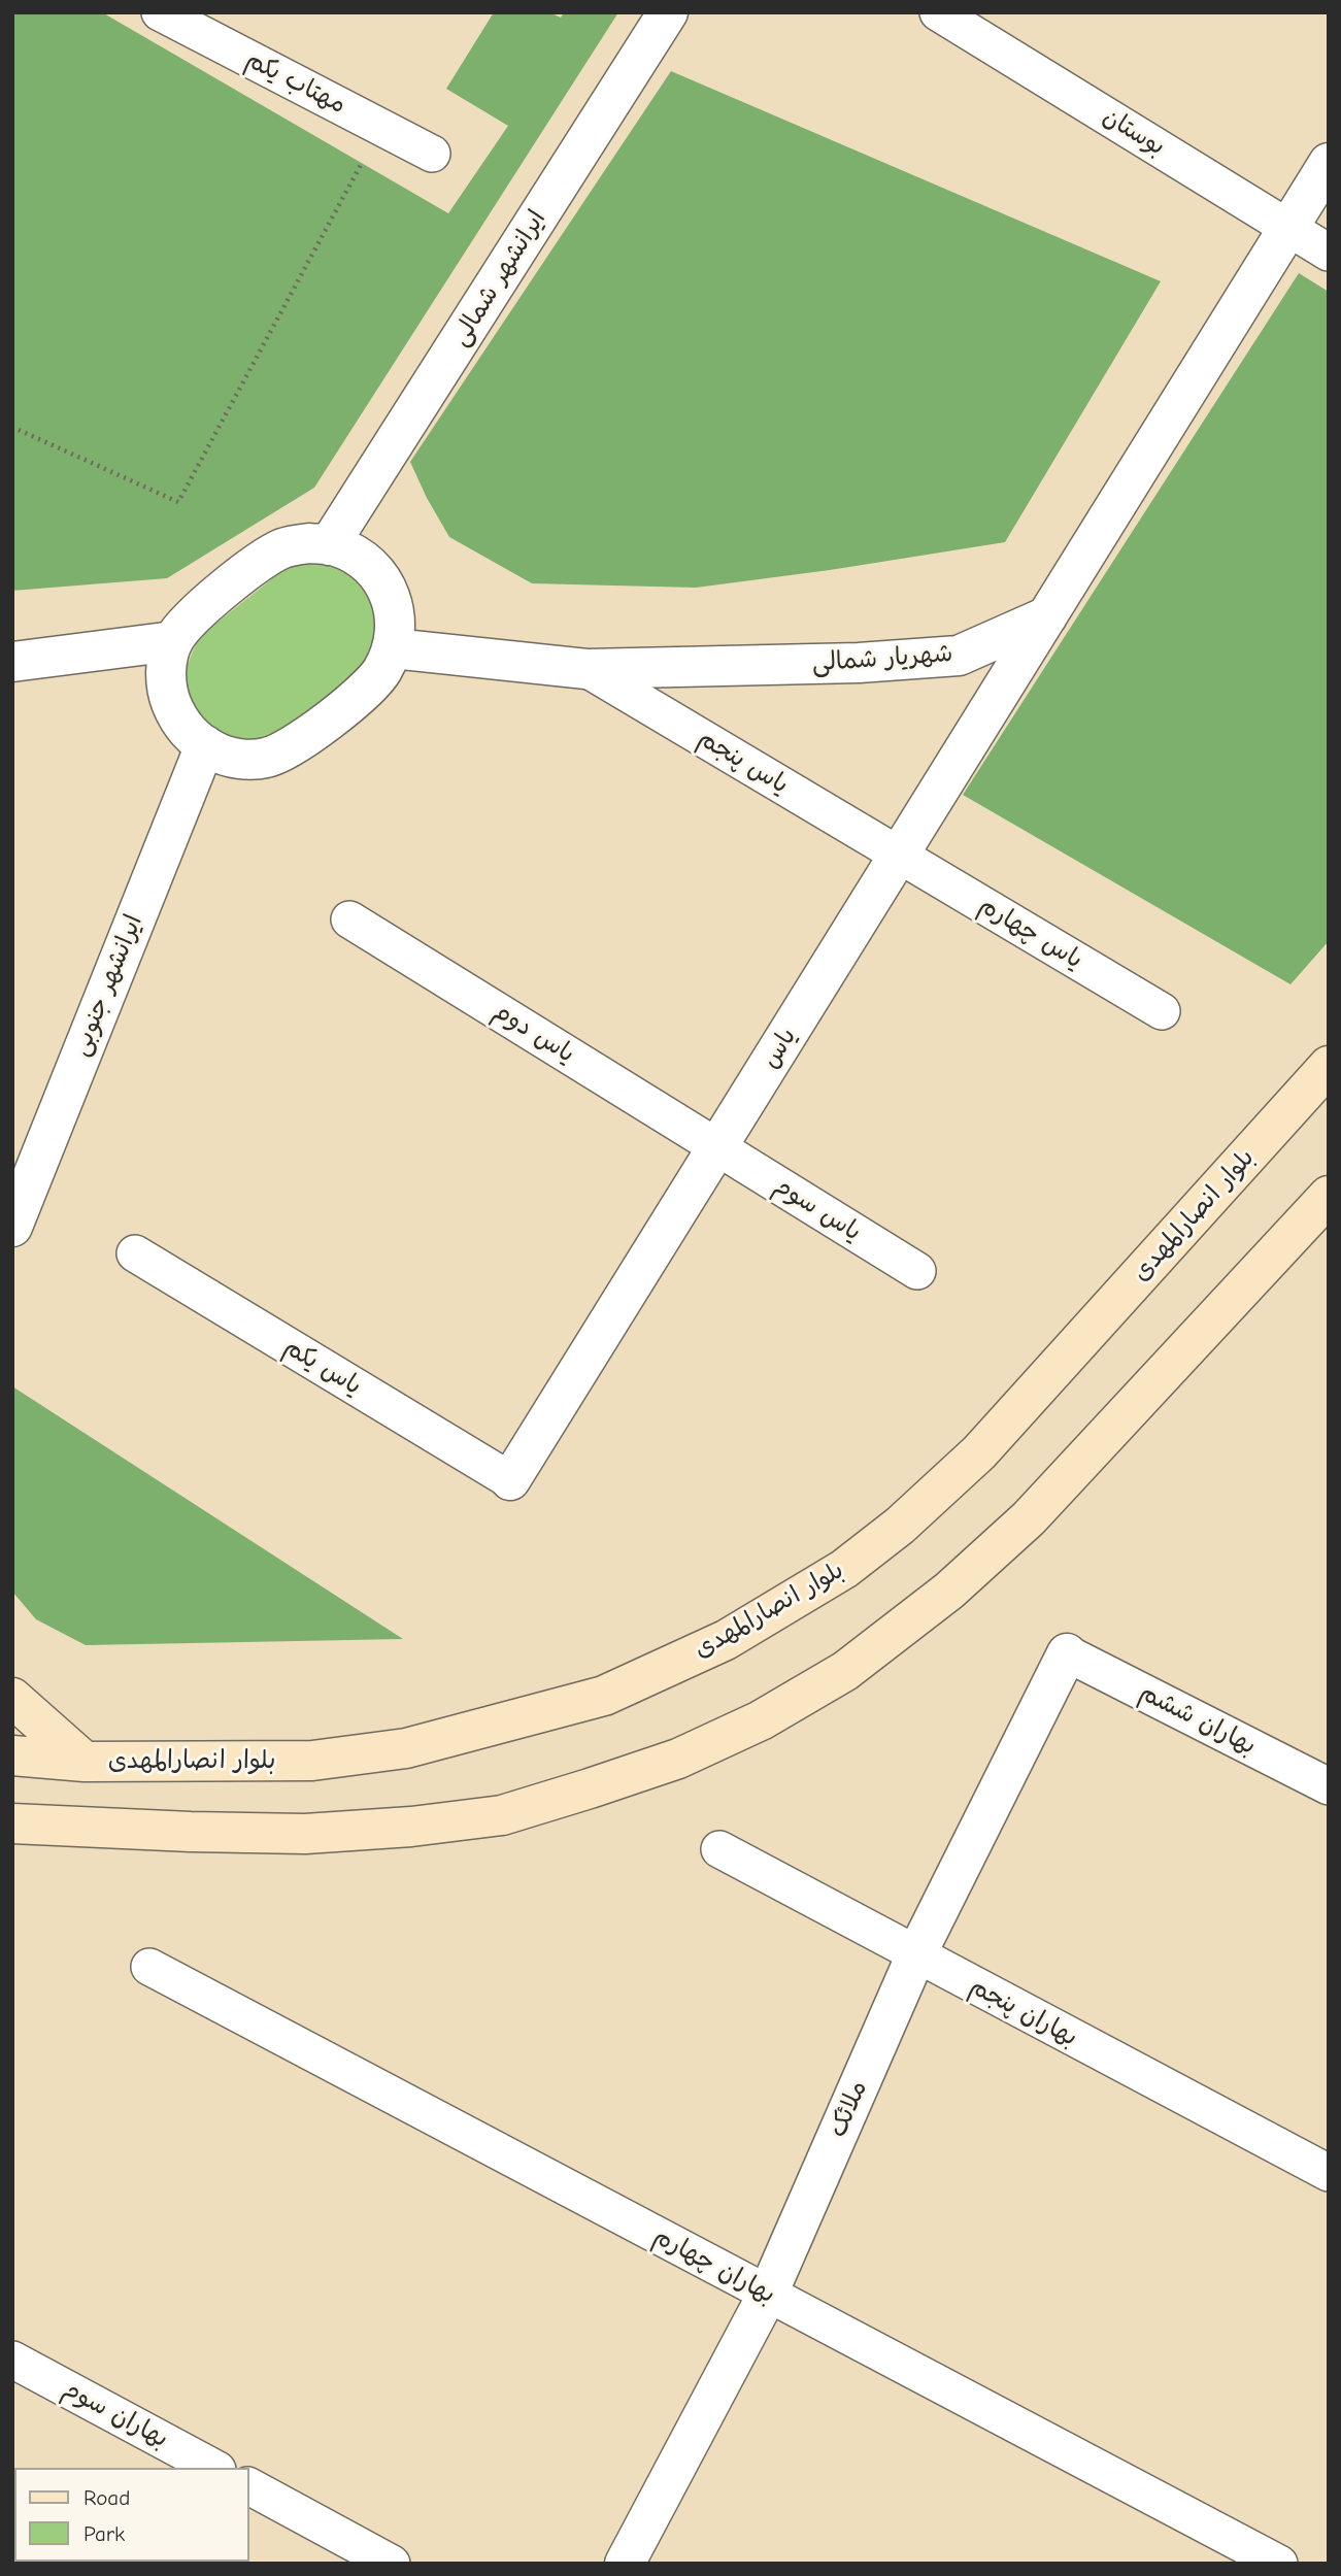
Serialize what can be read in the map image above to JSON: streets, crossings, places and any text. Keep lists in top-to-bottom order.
{
  "streets": {
    "main road": ["بلوار انصارالمهدی"],
    "street": [
      "مهتاب یکم",
      "بوستان",
      "ایرانشهر شمالی",
      "شهریار شمالی",
      "یاس پنجم",
      "یاس چهارم",
      "ایرانشهر جنوبی",
      "یاس دوم",
      "یاس",
      "یاس سوم",
      "یاس یکم",
      "بهاران ششم",
      "بهاران پنجم",
      "ملائک",
      "بهاران چهارم",
      "بهاران سوم"
    ]
  },
  "crossings": [
    ["ایرانشهر شمالی", "شهریار شمالی"],
    ["ایرانشهر شمالی", "ایرانشهر جنوبی"],
    ["شهریار شمالی", "یاس پنجم"],
    ["شهریار شمالی", "ایرانشهر جنوبی"],
    ["شهریار شمالی", "یاس"],
    ["یاس پنجم", "یاس چهارم"],
    ["یاس پنجم", "یاس"],
    ["یاس چهارم", "یاس"],
    ["یاس دوم", "یاس"],
    ["یاس دوم", "یاس سوم"],
    ["یاس", "یاس سوم"],
    ["یاس", "یاس یکم"],
    ["بهاران ششم", "ملائک"],
    ["بهاران پنجم", "ملائک"],
    ["ملائک", "بهاران چهارم"]
  ],
  "legend": ["Road", "Park"]
}
